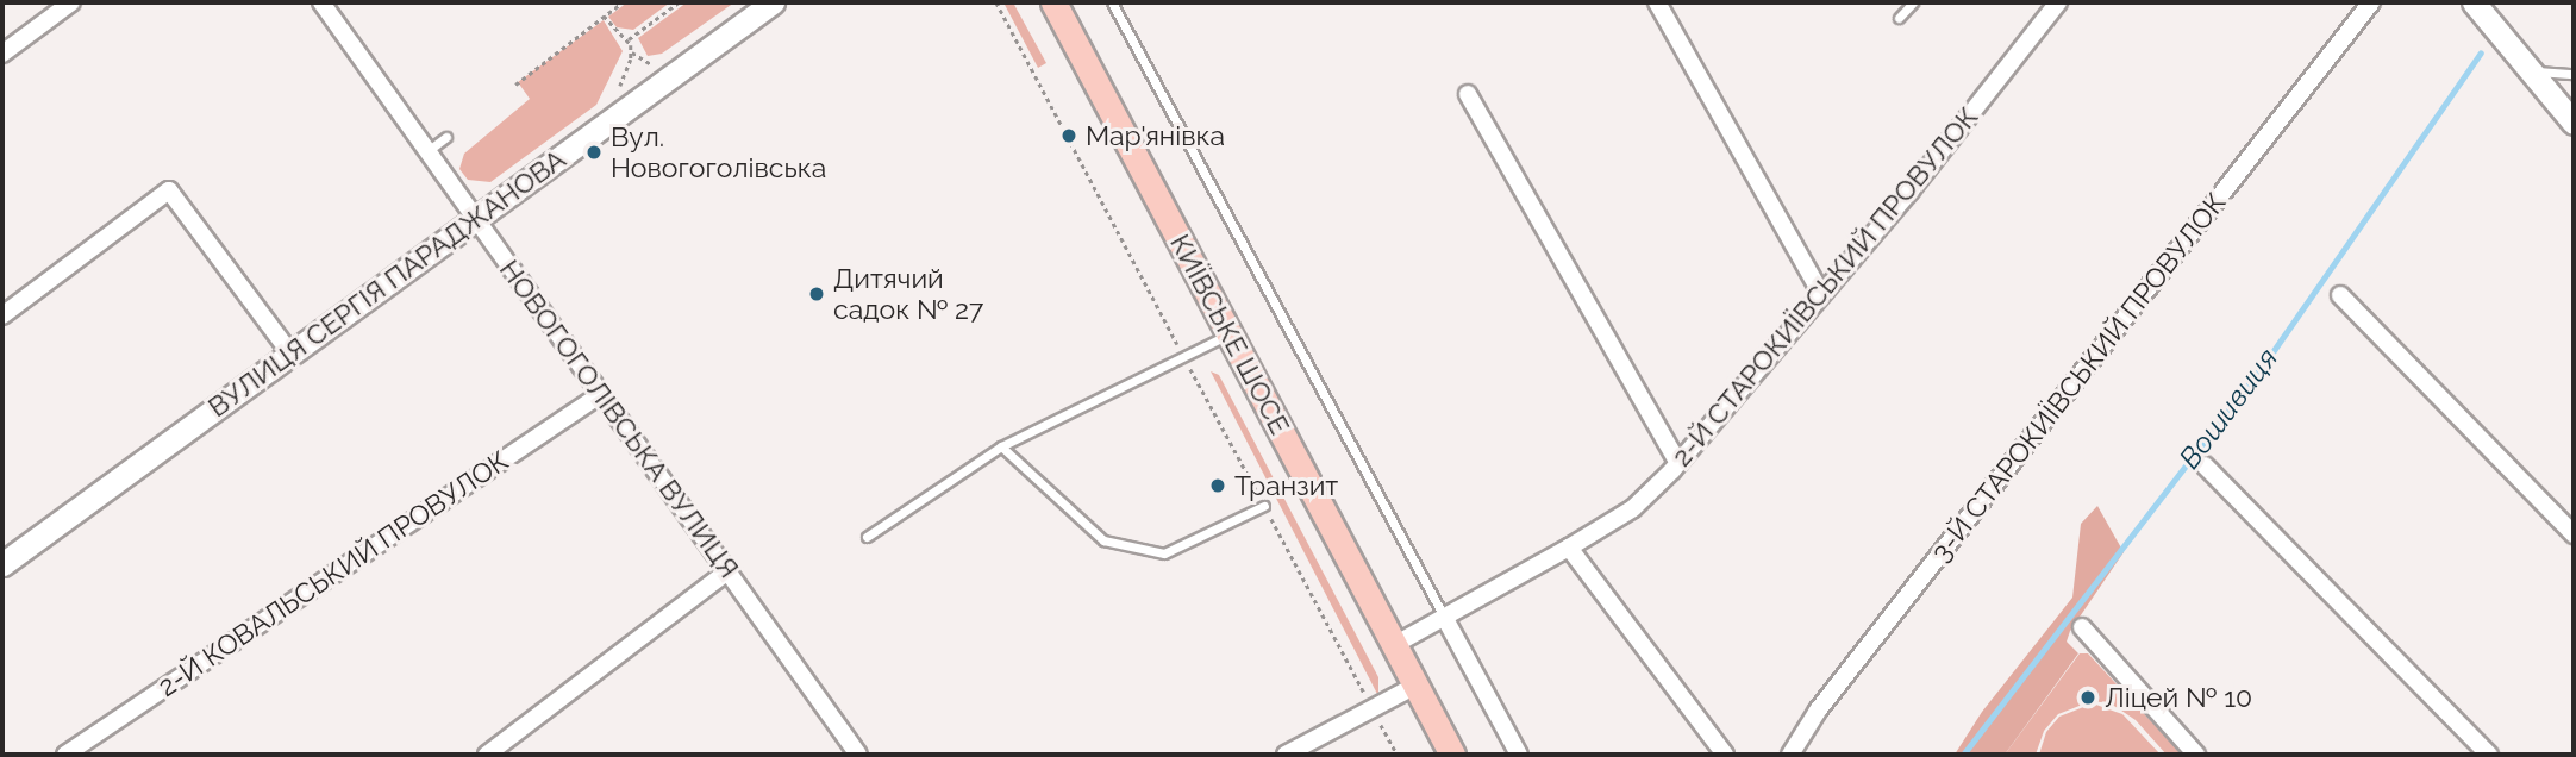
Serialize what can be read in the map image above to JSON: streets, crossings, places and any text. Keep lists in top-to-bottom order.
{
  "streets": {
    "main road": ["ВУЛИЦЯ СЕРГІЯ ПАРАДЖАНОВА", "КИЇВСЬКЕ ШОСЕ"],
    "street": [
      "2-Й СТАРОКИЇВСЬКИЙ ПРОВУЛОК",
      "3-Й СТАРОКИЇВСЬКИЙ ПРОВУЛОК",
      "НОВОГОГОЛІВСЬКА ВУЛИЦЯ",
      "2-Й КОВАЛЬСЬКИЙ ПРОВУЛОК"
    ]
  },
  "crossings": [
    ["ВУЛИЦЯ СЕРГІЯ ПАРАДЖАНОВА", "НОВОГОГОЛІВСЬКА ВУЛИЦЯ"],
    ["2-Й СТАРОКИЇВСЬКИЙ ПРОВУЛОК", "КИЇВСЬКЕ ШОСЕ"],
    ["НОВОГОГОЛІВСЬКА ВУЛИЦЯ", "2-Й КОВАЛЬСЬКИЙ ПРОВУЛОК"]
  ],
  "water": ["Вошивиця"],
  "places": [
    "Мар'янівка",
    "Вул. Новогоголівська",
    "Дитячий садок № 27",
    "Транзит",
    "Ліцей № 10"
  ]
}
